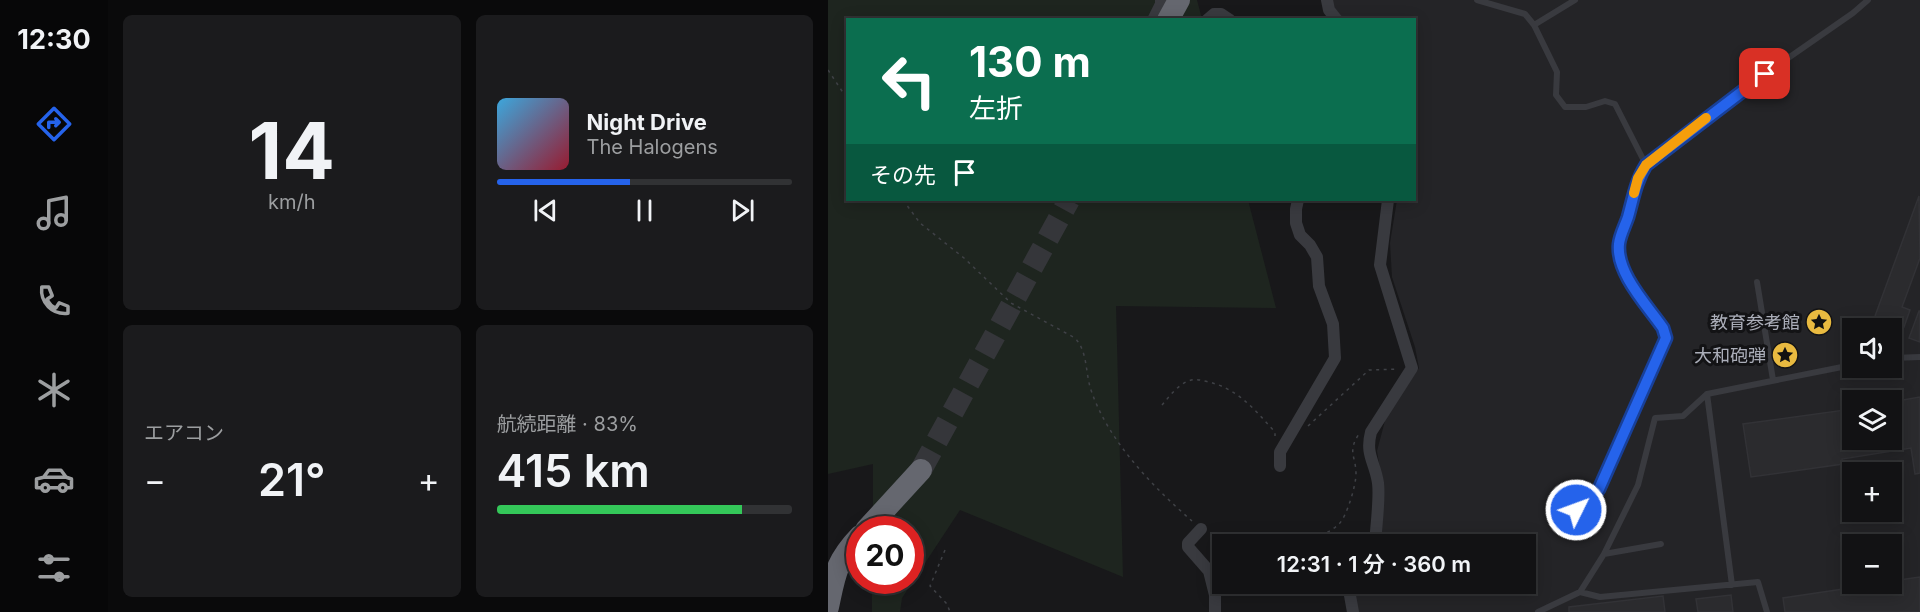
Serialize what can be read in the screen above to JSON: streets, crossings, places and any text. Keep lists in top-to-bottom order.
{
  "places": {
    "place": ["教育参考館", "大和砲弾"]
  },
  "page": {
    "tabs": "12:30",
    "tile": [
      ["14", "km/h"],
      "エアコン",
      ["航続距離 · 83%", "415 km"]
    ],
    "turn": ["130 m", "左折"],
    "song": ["Night Drive", "The Halogens"],
    "then": "その先",
    "map_buttons": ["+", "−"],
    "heat": ["−", "21°", "+"],
    "limit": "20",
    "trip": "12:31 · 1 分 · 360 m"
  }
}
